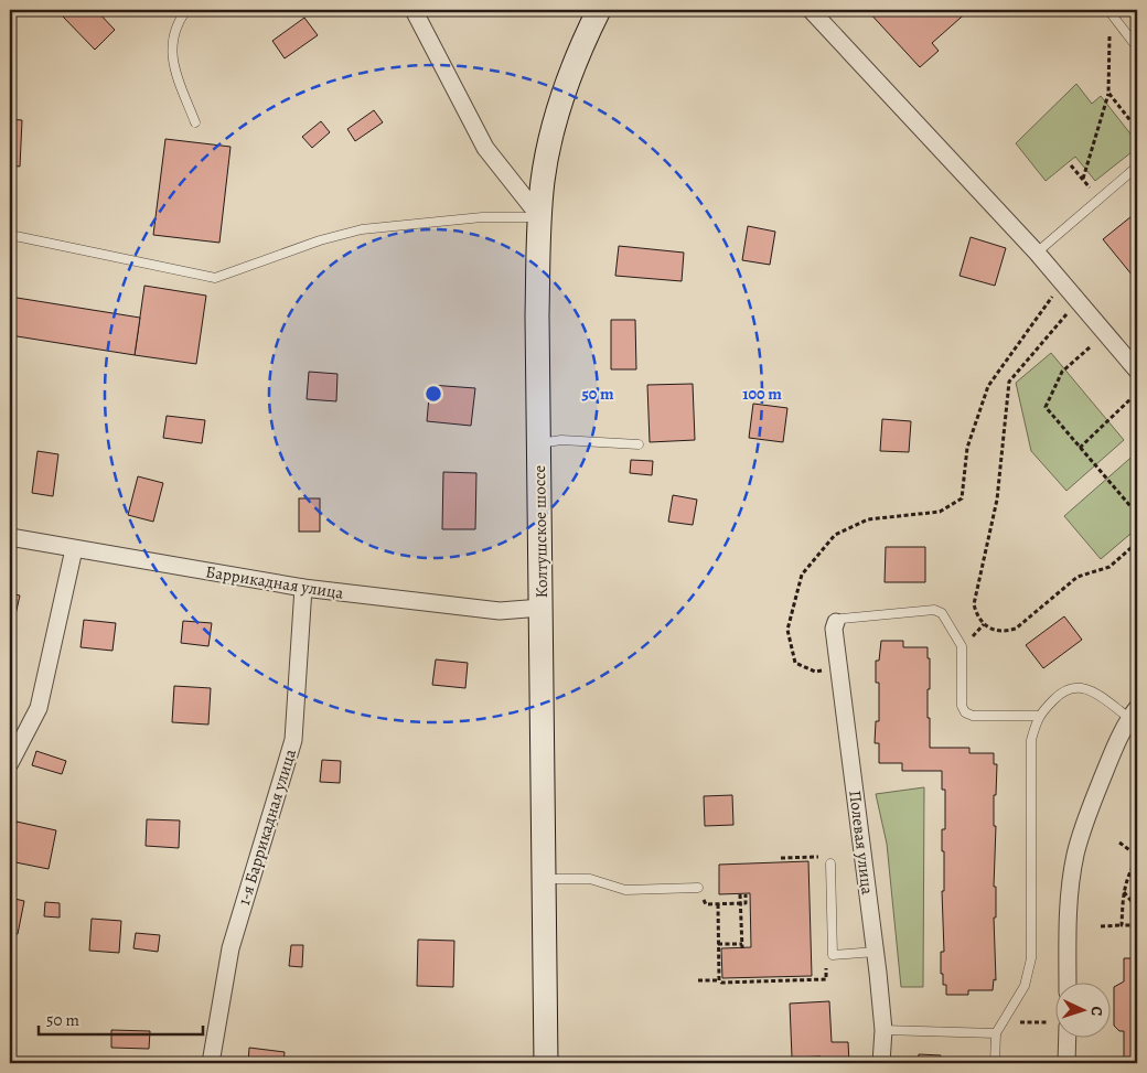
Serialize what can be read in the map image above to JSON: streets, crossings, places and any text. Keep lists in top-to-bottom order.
{
  "streets": {
    "main road": ["Колтушское шоссе"],
    "street": ["Баррикадная улица", "1-я Баррикадная улица", "Полевая улица"]
  },
  "crossings": [
    ["Колтушское шоссе", "Баррикадная улица"],
    ["Баррикадная улица", "1-я Баррикадная улица"]
  ],
  "scale_bar": "50 m",
  "north": "right",
  "rings": ["50 m", "100 m"]
}
